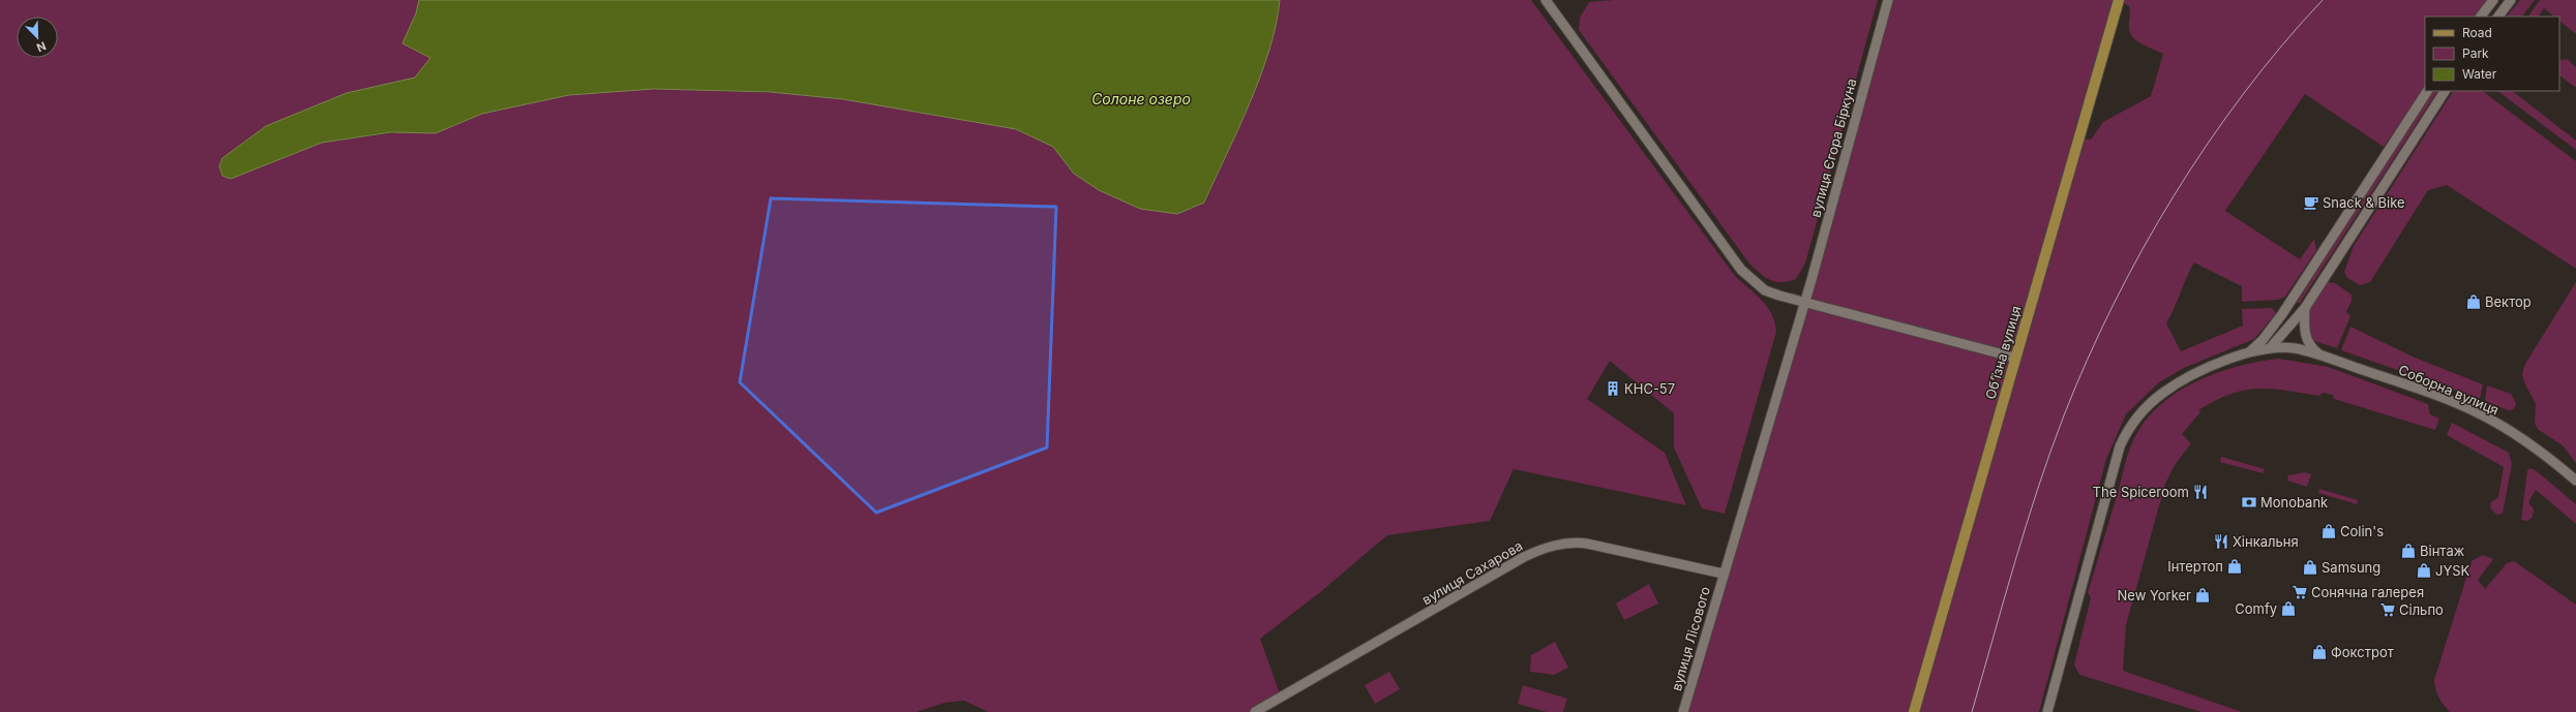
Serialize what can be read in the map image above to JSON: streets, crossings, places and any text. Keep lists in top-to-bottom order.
{
  "streets": {
    "main road": ["Обʼїзна вулиця"],
    "street": [
      "вулиця Єгора Біркуна",
      "Соборна вулиця",
      "вулиця Сахарова",
      "вулиця Лісового"
    ]
  },
  "crossings": [
    ["вулиця Єгора Біркуна", "вулиця Сахарова"],
    ["вулиця Єгора Біркуна", "вулиця Лісового"],
    ["вулиця Сахарова", "вулиця Лісового"]
  ],
  "water": ["Солоне озеро"],
  "places": {
    "cafe": ["Snack & Bike"],
    "shop": [
      "Вектор",
      "Colin's",
      "Вінтаж",
      "Інтертоп",
      "Samsung",
      "JYSK",
      "New Yorker",
      "Comfy",
      "Фокстрот"
    ],
    "building": ["КНС-57"],
    "restaurant": ["The Spiceroom", "Хінкальня"],
    "bank": ["Monobank"],
    "supermarket": ["Сонячна галерея", "Сільпо"]
  },
  "legend": ["Road", "Park", "Water"],
  "north": "bottom right"
}
